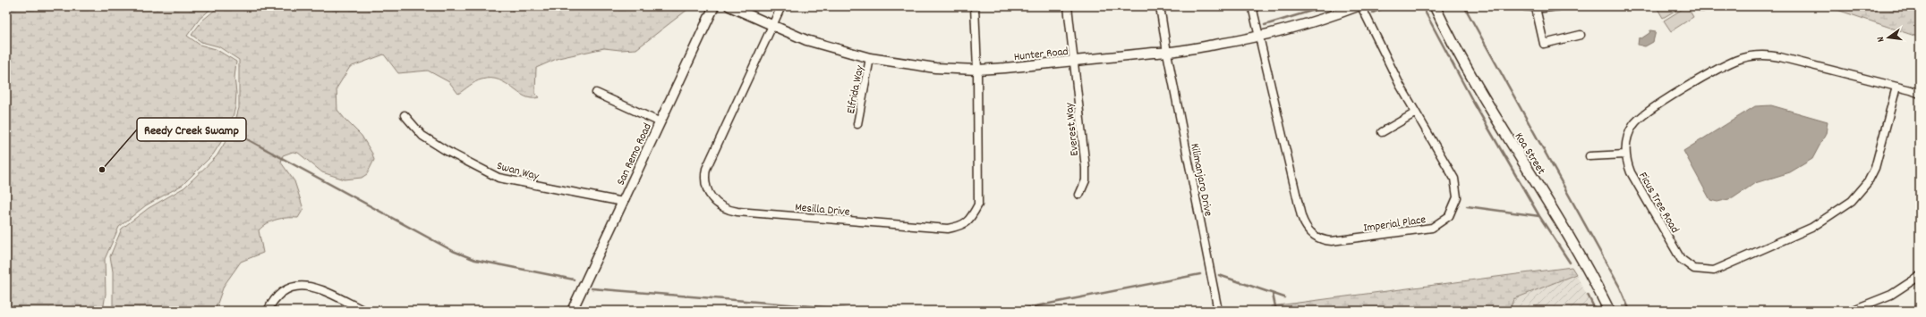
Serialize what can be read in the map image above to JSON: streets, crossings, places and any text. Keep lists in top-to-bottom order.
{
  "streets": {
    "main road": ["Koa Street"],
    "street": [
      "Hunter Road",
      "Elfrida Way",
      "Everest Way",
      "San Remo Road",
      "Swan Way",
      "Kilimanjaro Drive",
      "Ficus Tree Road",
      "Mesilla Drive",
      "Imperial Place"
    ]
  },
  "crossings": [
    ["Hunter Road", "Elfrida Way"],
    ["Hunter Road", "Everest Way"],
    ["Hunter Road", "Kilimanjaro Drive"],
    ["Hunter Road", "Mesilla Drive"],
    ["Hunter Road", "Imperial Place"],
    ["San Remo Road", "Swan Way"]
  ],
  "places": ["Reedy Creek Swamp"],
  "north": "left"
}
